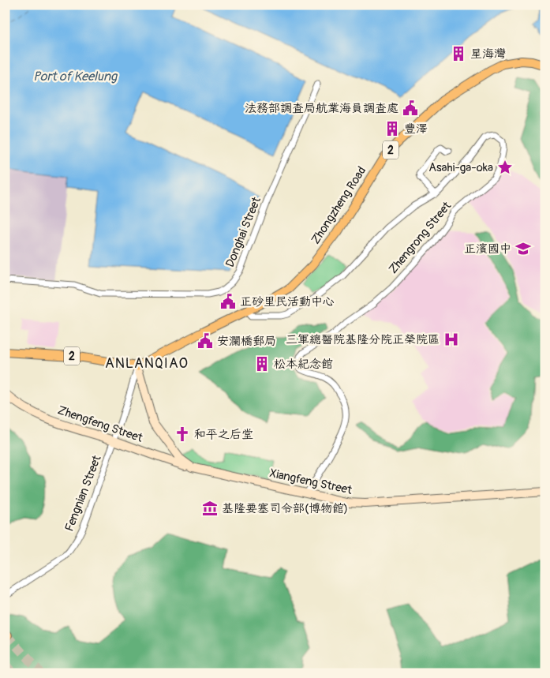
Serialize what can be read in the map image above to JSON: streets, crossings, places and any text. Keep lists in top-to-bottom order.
{
  "streets": {
    "main road": ["2", "Zhongzheng Road"],
    "street": [
      "Donghai Street",
      "Zhengrong Street",
      "Zhengfeng Street",
      "Xiangfeng Street",
      "Fengnian Street"
    ]
  },
  "crossings": [
    ["2", "Zhongzheng Road"],
    ["2", "Xiangfeng Street"],
    ["2", "Fengnian Street"],
    ["Zhongzheng Road", "Zhengrong Street"],
    ["Zhongzheng Road", "Xiangfeng Street"],
    ["Zhongzheng Road", "Fengnian Street"],
    ["Zhengrong Street", "Xiangfeng Street"],
    ["Zhengfeng Street", "Xiangfeng Street"],
    ["Zhengfeng Street", "Fengnian Street"],
    ["Xiangfeng Street", "Fengnian Street"]
  ],
  "districts": ["ANLANQIAO"],
  "water": ["Port of Keelung"],
  "places": {
    "building": ["星海灣", "豐澤", "松本紀念館"],
    "public building": ["法務部調查局航業海員調查處", "正砂里民活動中心", "安瀾橋郵局"],
    "place": ["Asahi-ga-oka"],
    "school or university": ["正濱國中"],
    "hospital": ["三軍總醫院基隆分院正榮院區"],
    "church": ["和平之后堂"],
    "museum": ["基隆要塞司令部(博物館)"]
  }
}
